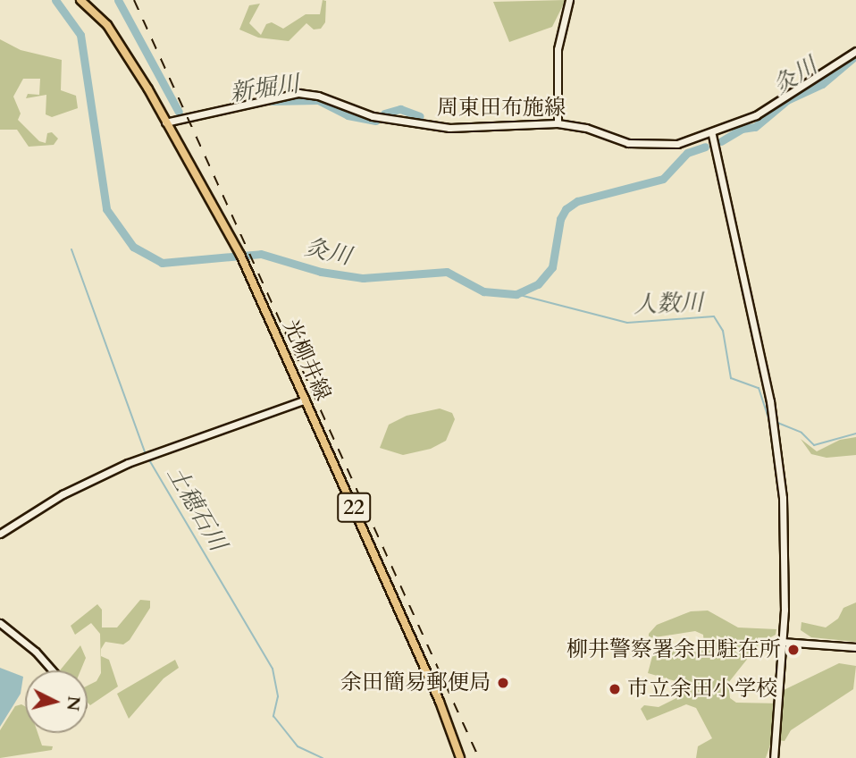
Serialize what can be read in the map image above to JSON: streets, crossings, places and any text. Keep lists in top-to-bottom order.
{
  "streets": {
    "main road": ["光柳井線", "22"],
    "street": ["周東田布施線"]
  },
  "crossings": [
    ["周東田布施線", "光柳井線"]
  ],
  "water": [
    "灸川",
    "新堀川",
    "人数川",
    "土穂石川"
  ],
  "places": ["柳井警察署余田駐在所", "余田簡易郵便局", "市立余田小学校"],
  "north": "right"
}
